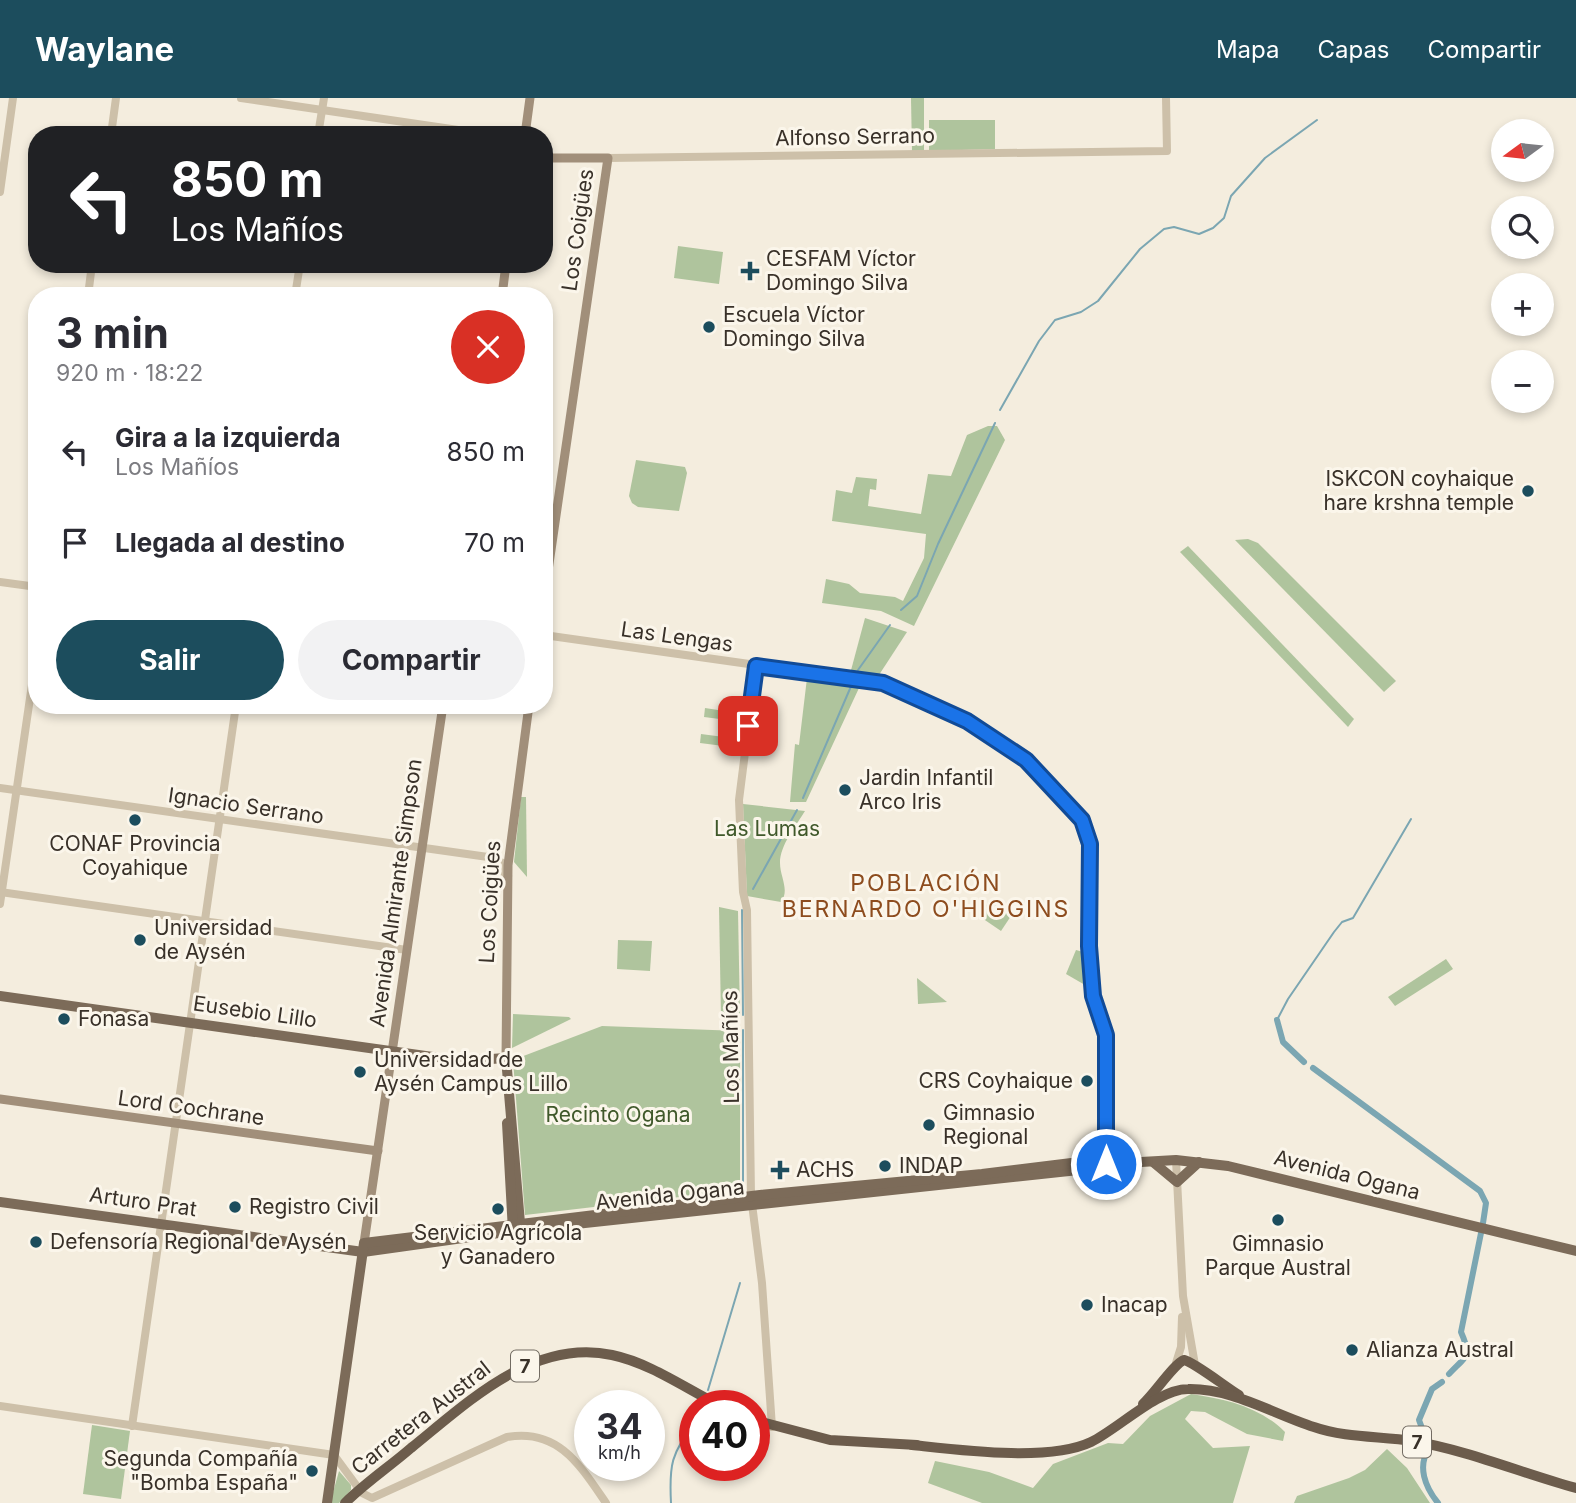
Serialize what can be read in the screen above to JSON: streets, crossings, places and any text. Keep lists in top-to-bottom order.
{
  "streets": {
    "highway": ["7", "Carretera Austral"],
    "main road": [
      "Alfonso Serrano",
      "Los Coigües",
      "Avenida Almirante Simpson",
      "Eusebio Lillo",
      "Lord Cochrane",
      "Avenida Ogana",
      "Arturo Prat"
    ],
    "street": ["Las Lengas", "Ignacio Serrano", "Los Mañíos"]
  },
  "crossings": [
    ["Alfonso Serrano", "Los Coigües"],
    ["Los Coigües", "Ignacio Serrano"],
    ["Los Coigües", "Eusebio Lillo"],
    ["Los Coigües", "Avenida Ogana"],
    ["Las Lengas", "Los Mañíos"],
    ["Las Lengas", "Avenida Ogana"],
    ["Ignacio Serrano", "Avenida Almirante Simpson"],
    ["Avenida Almirante Simpson", "Eusebio Lillo"],
    ["Avenida Almirante Simpson", "Lord Cochrane"],
    ["Avenida Almirante Simpson", "Avenida Ogana"],
    ["Avenida Almirante Simpson", "Arturo Prat"],
    ["Los Mañíos", "Avenida Ogana"],
    ["Avenida Ogana", "Arturo Prat"]
  ],
  "districts": ["POBLACIÓN BERNARDO O'HIGGINS"],
  "parks": ["Las Lumas", "Recinto Ogana"],
  "places": {
    "health": ["CESFAM Víctor Domingo Silva", "ACHS"],
    "other": [
      "Escuela Víctor Domingo Silva",
      "ISKCON coyhaique hare krshna temple",
      "Jardin Infantil Arco Iris",
      "CONAF Provincia Coyahique",
      "Universidad de Aysén",
      "Fonasa",
      "Universidad de Aysén Campus Lillo",
      "CRS Coyhaique",
      "Gimnasio Regional",
      "INDAP",
      "Registro Civil",
      "Servicio Agrícola y Ganadero",
      "Gimnasio Parque Austral",
      "Defensoría Regional de Aysén",
      "Inacap",
      "Alianza Austral",
      "Segunda Compañía \"Bomba España\""
    ]
  },
  "north": "left",
  "page": {
    "header": "Waylane",
    "nav": ["Mapa", "Capas", "Compartir"],
    "map_buttons": ["+", "−"],
    "turn": ["850 m", "Los Mañíos"],
    "heading": ["3 min", "920 m · 18:22"],
    "list": [
      {
        "name": "Gira a la izquierda",
        "note": "Los Mañíos",
        "value": "850 m"
      },
      {
        "name": "Llegada al destino",
        "value": "70 m"
      }
    ],
    "buttons": ["Salir", "Compartir"],
    "speed": "34 km/h",
    "limit": "40"
  }
}
